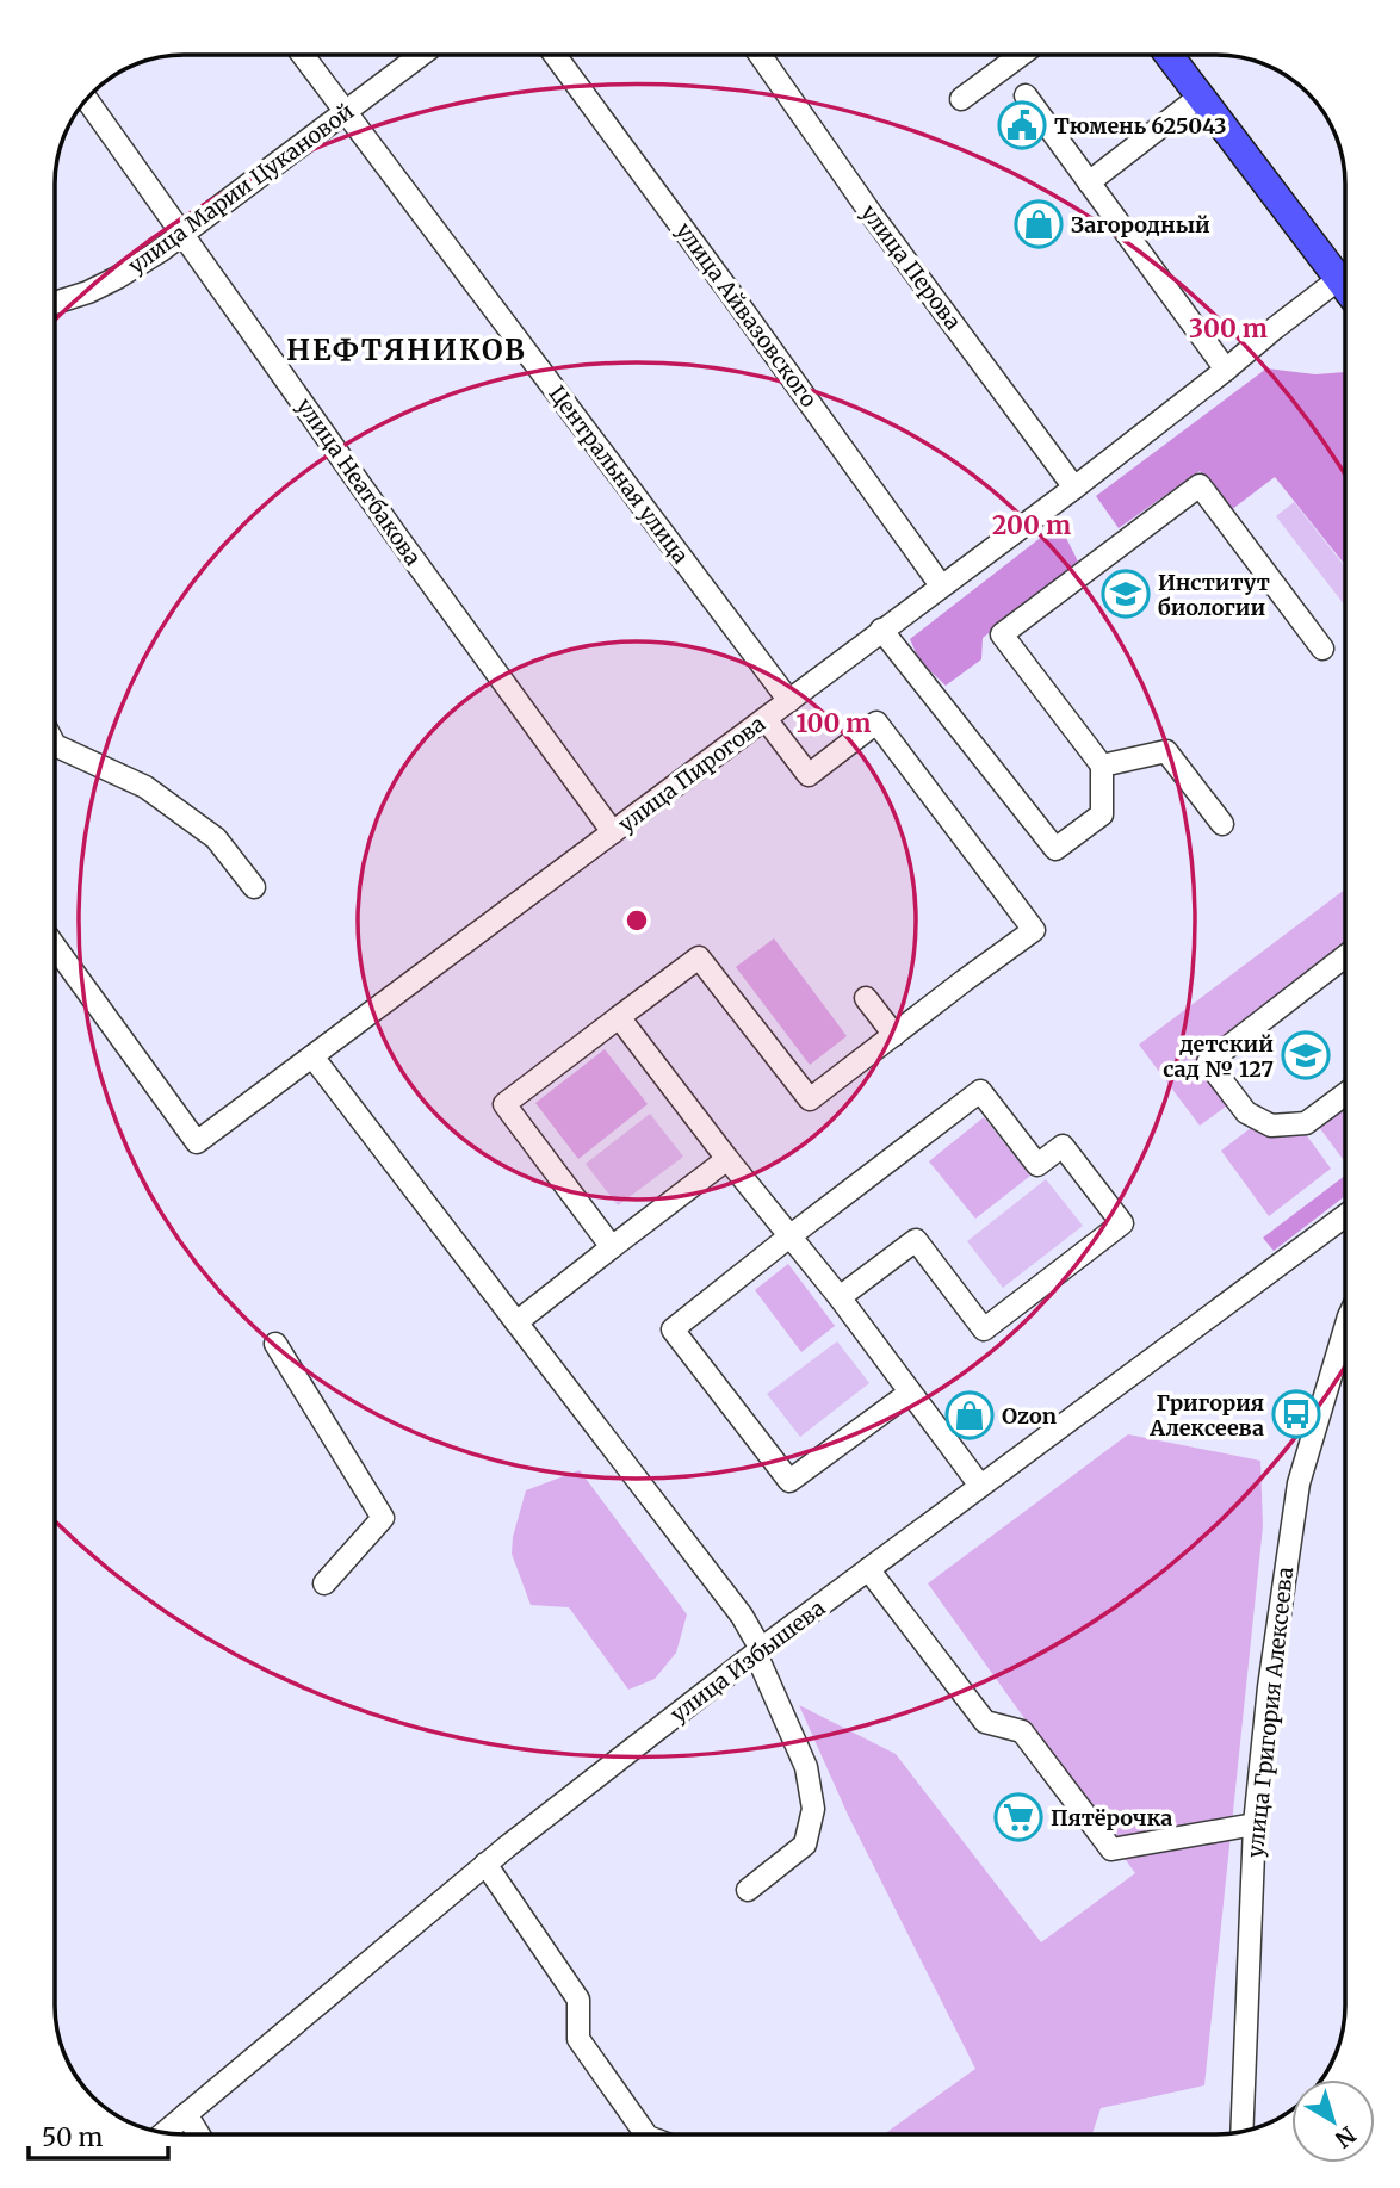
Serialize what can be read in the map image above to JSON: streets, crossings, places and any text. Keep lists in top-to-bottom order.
{
  "streets": {
    "street": [
      "улица Марии Цукановой",
      "улица Перова",
      "улица Айвазовского",
      "Центральная улица",
      "улица Неатбакова",
      "улица Пирогова",
      "улица Избышева",
      "улица Григория Алексеева"
    ]
  },
  "crossings": [
    ["улица Марии Цукановой", "Центральная улица"],
    ["улица Марии Цукановой", "улица Неатбакова"],
    ["улица Перова", "улица Пирогова"],
    ["улица Айвазовского", "улица Пирогова"],
    ["Центральная улица", "улица Пирогова"],
    ["улица Неатбакова", "улица Пирогова"]
  ],
  "districts": ["НЕФТЯНИКОВ"],
  "places": {
    "public building": ["Тюмень 625043"],
    "shop": ["Загородный", "Ozon"],
    "school or university": ["Институт биологии", "детский сад № 127"],
    "bus stop": ["Григория Алексеева"],
    "supermarket": ["Пятёрочка"]
  },
  "scale_bar": "50 m",
  "north": "bottom right",
  "rings": ["300 m", "200 m", "100 m"]
}
